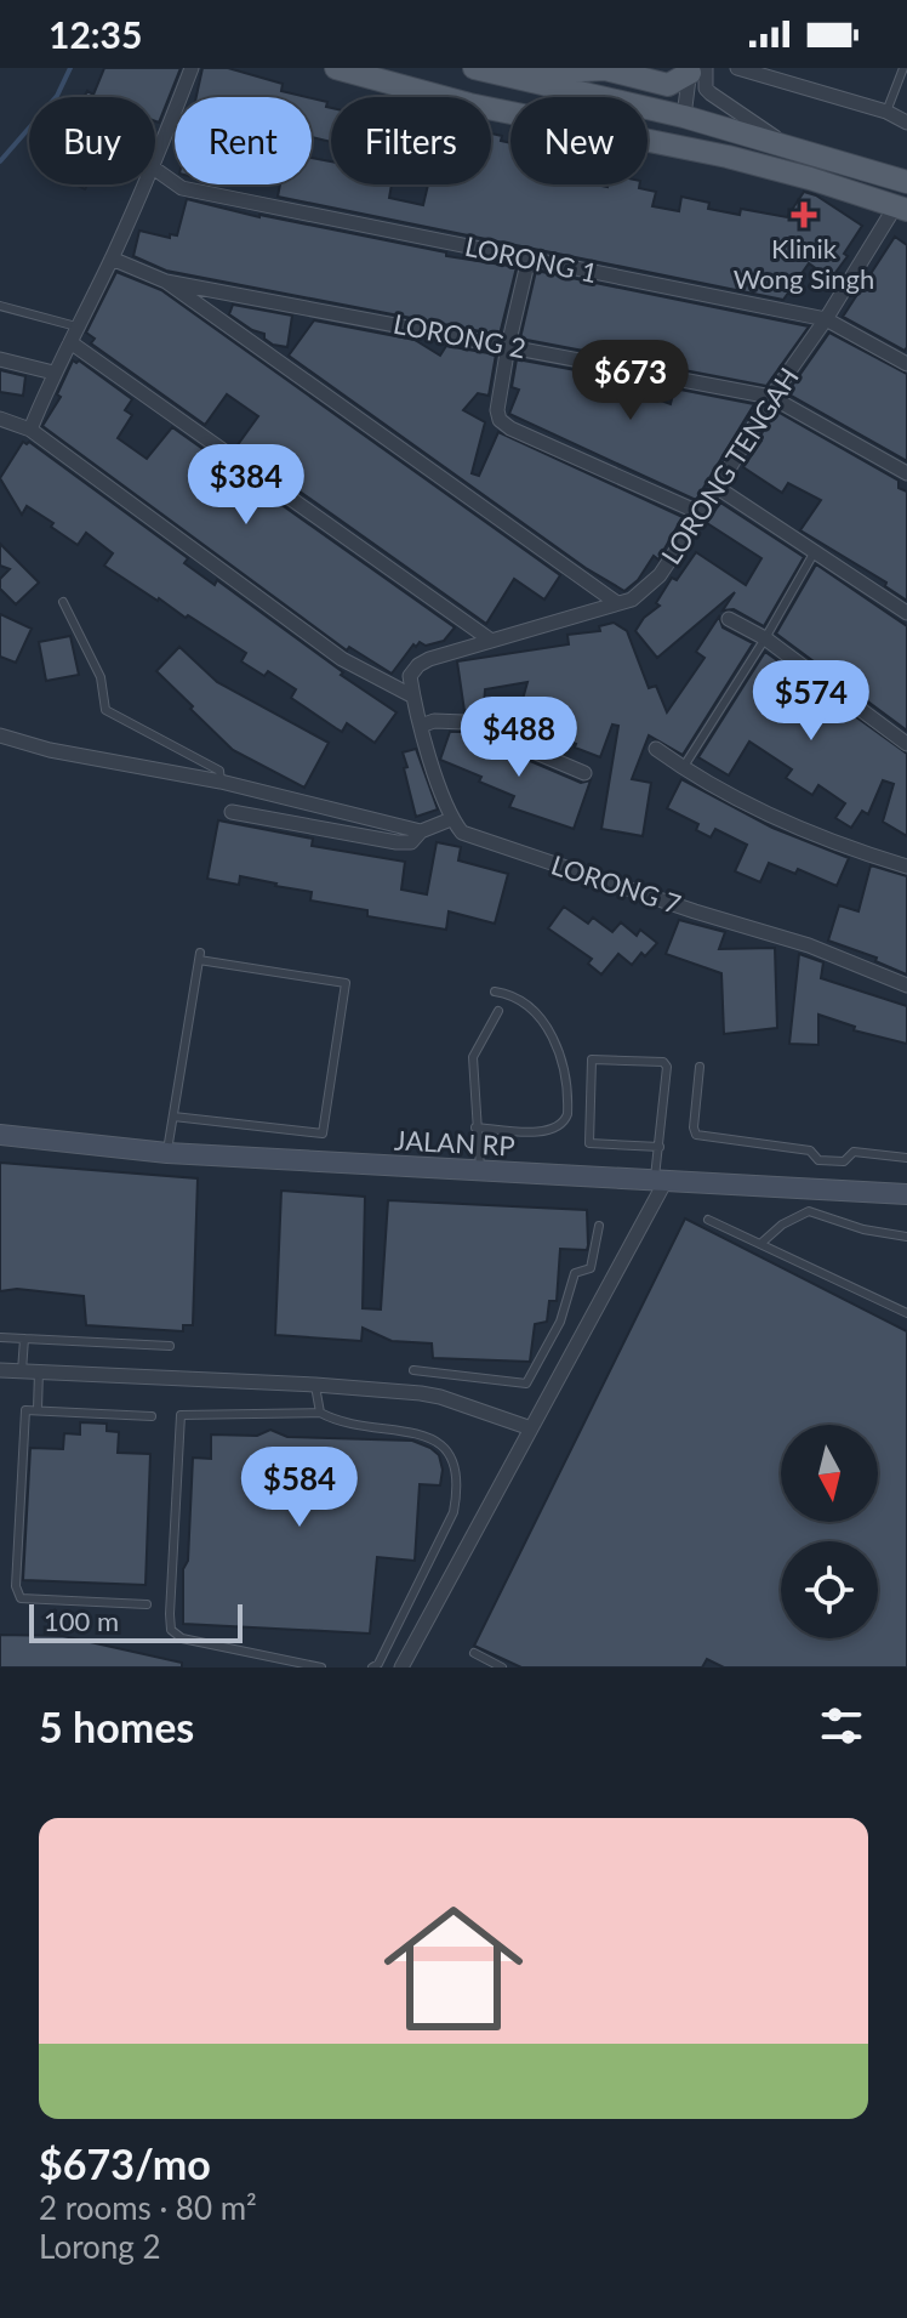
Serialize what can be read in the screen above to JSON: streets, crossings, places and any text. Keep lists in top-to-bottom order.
{
  "streets": {
    "street": [
      "LORONG 1",
      "LORONG 2",
      "LORONG TENGAH",
      "LORONG 7",
      "JALAN RP"
    ]
  },
  "crossings": [
    ["LORONG 1", "LORONG TENGAH"],
    ["LORONG 2", "LORONG TENGAH"]
  ],
  "places": {
    "health": ["Klinik Wong Singh"]
  },
  "scale_bar": "100 m",
  "north": "bottom",
  "page": {
    "status": "12:35",
    "chip": [
      "Buy",
      "Rent",
      "Filters",
      "New"
    ],
    "price": [
      "$673",
      "$384",
      "$574",
      "$488",
      "$584"
    ],
    "scale": "100 m",
    "heading": "5 homes",
    "list": [
      {
        "name": "$673/mo",
        "note": "2 rooms · 80 m² · Lorong 2"
      }
    ]
  }
}
